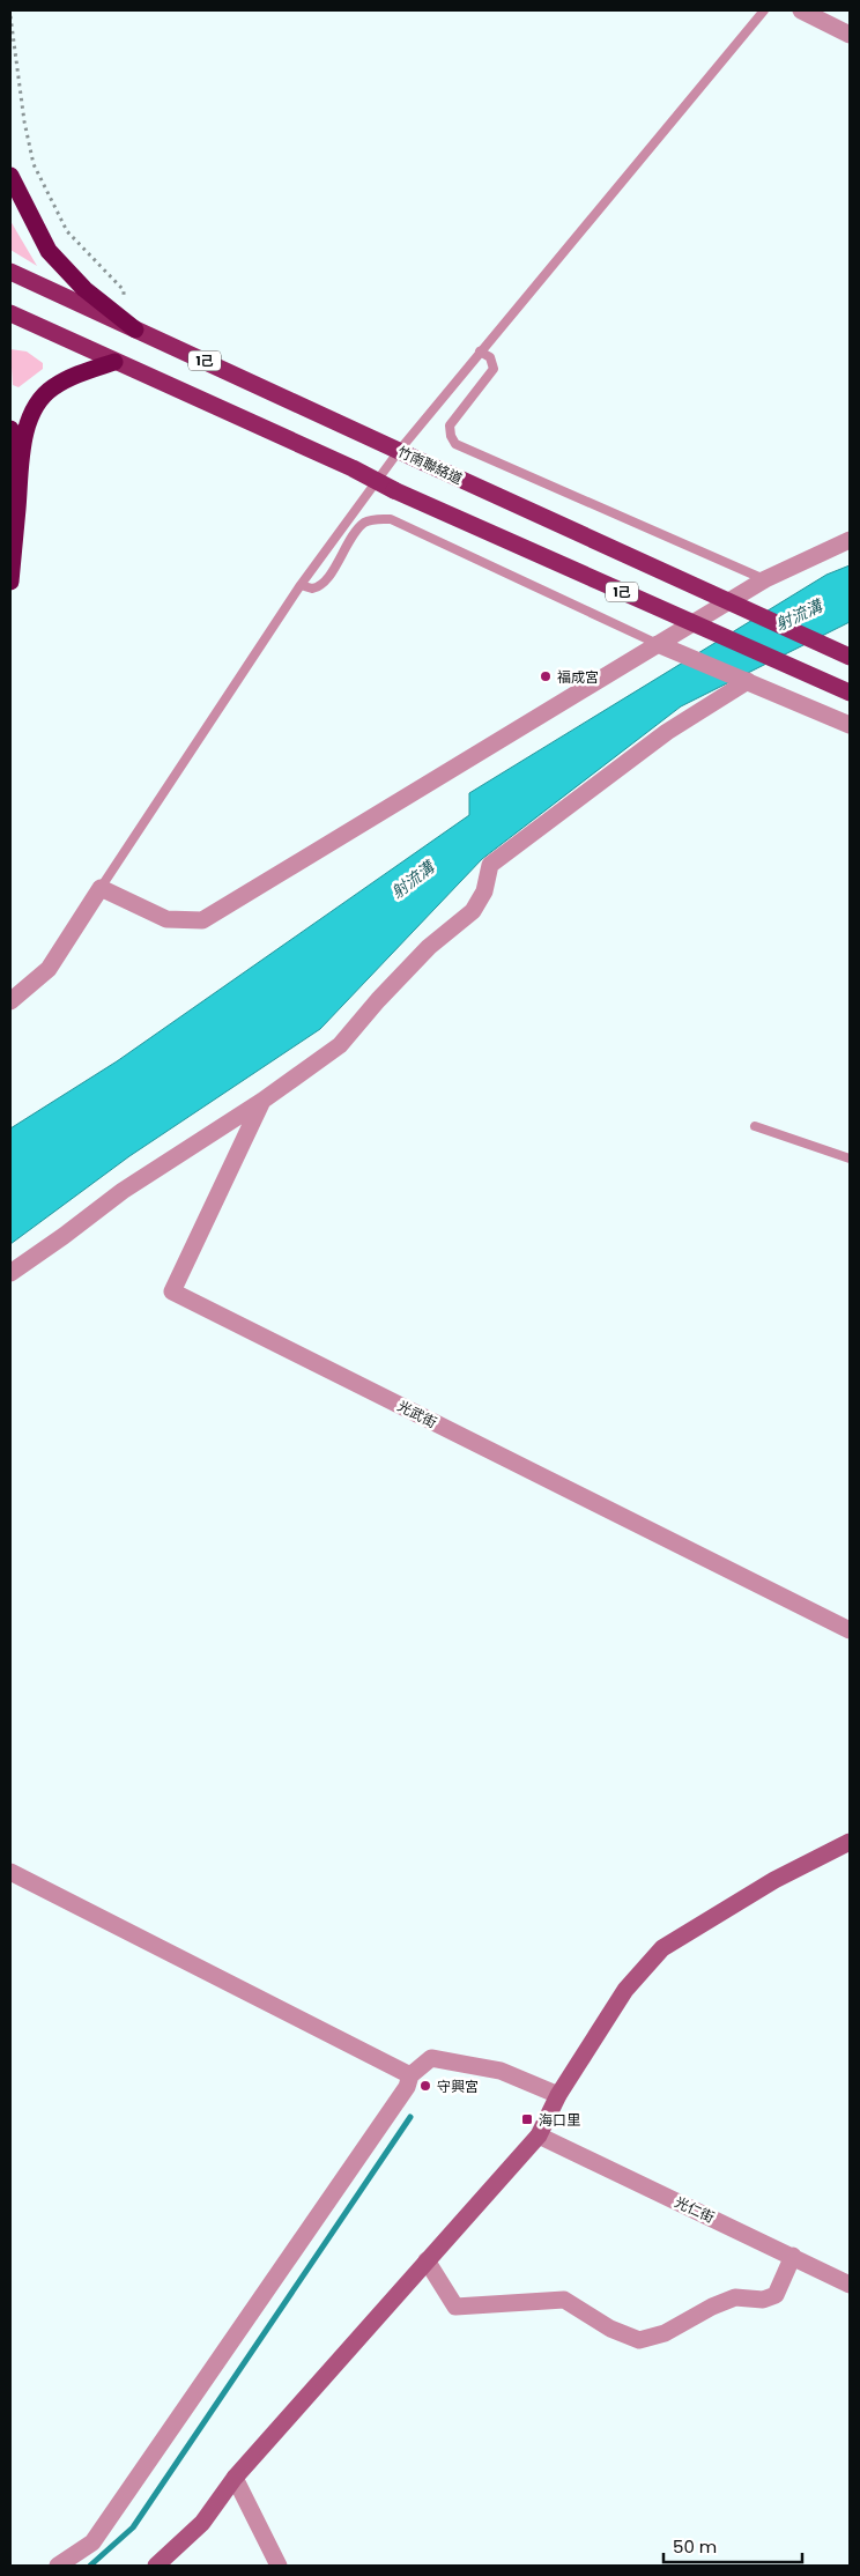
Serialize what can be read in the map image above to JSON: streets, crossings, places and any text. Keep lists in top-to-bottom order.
{
  "streets": {
    "main road": ["1己", "竹南聯絡道"],
    "street": ["光武街", "光仁街"]
  },
  "water": ["射流溝"],
  "places": {
    "other": ["福成宮", "守興宮"],
    "transit": ["海口里"]
  },
  "scale_bar": "50 m"
}
